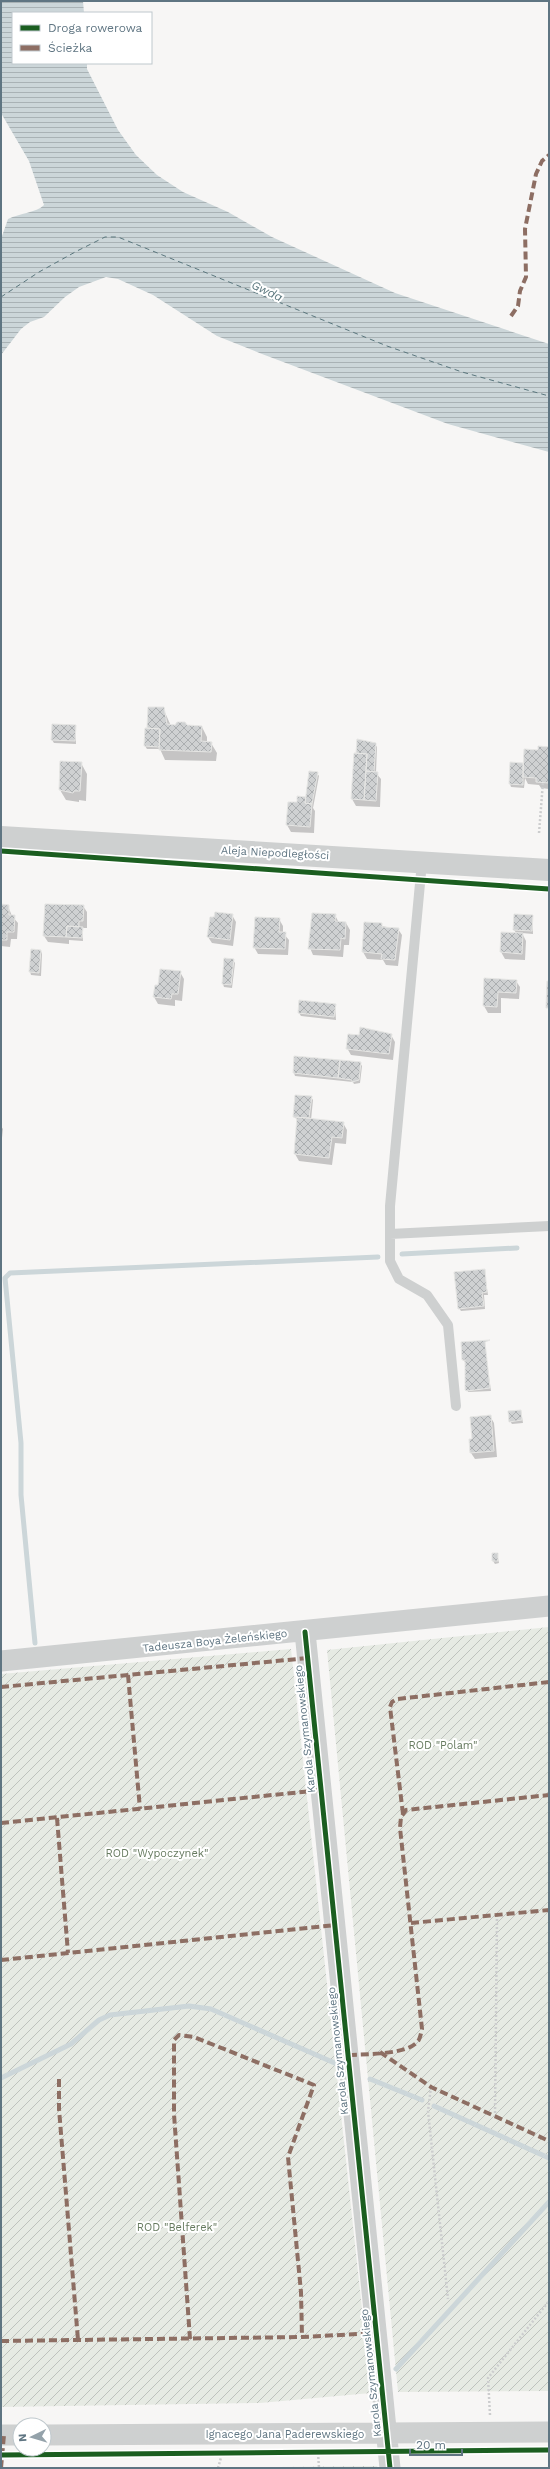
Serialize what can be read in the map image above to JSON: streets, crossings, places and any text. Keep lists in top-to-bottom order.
{
  "streets": {
    "street": [
      "Aleja Niepodległości",
      "Tadeusza Boya Żeleńskiego",
      "Karola Szymanowskiego",
      "Ignacego Jana Paderewskiego"
    ]
  },
  "crossings": [
    ["Tadeusza Boya Żeleńskiego", "Karola Szymanowskiego"],
    ["Karola Szymanowskiego", "Ignacego Jana Paderewskiego"]
  ],
  "water": ["Gwda"],
  "parks": ["ROD \"Polam\"", "ROD \"Wypoczynek\"", "ROD \"Belferek\""],
  "legend": ["Droga rowerowa", "Ścieżka"],
  "scale_bar": "20 m",
  "north": "left"
}
